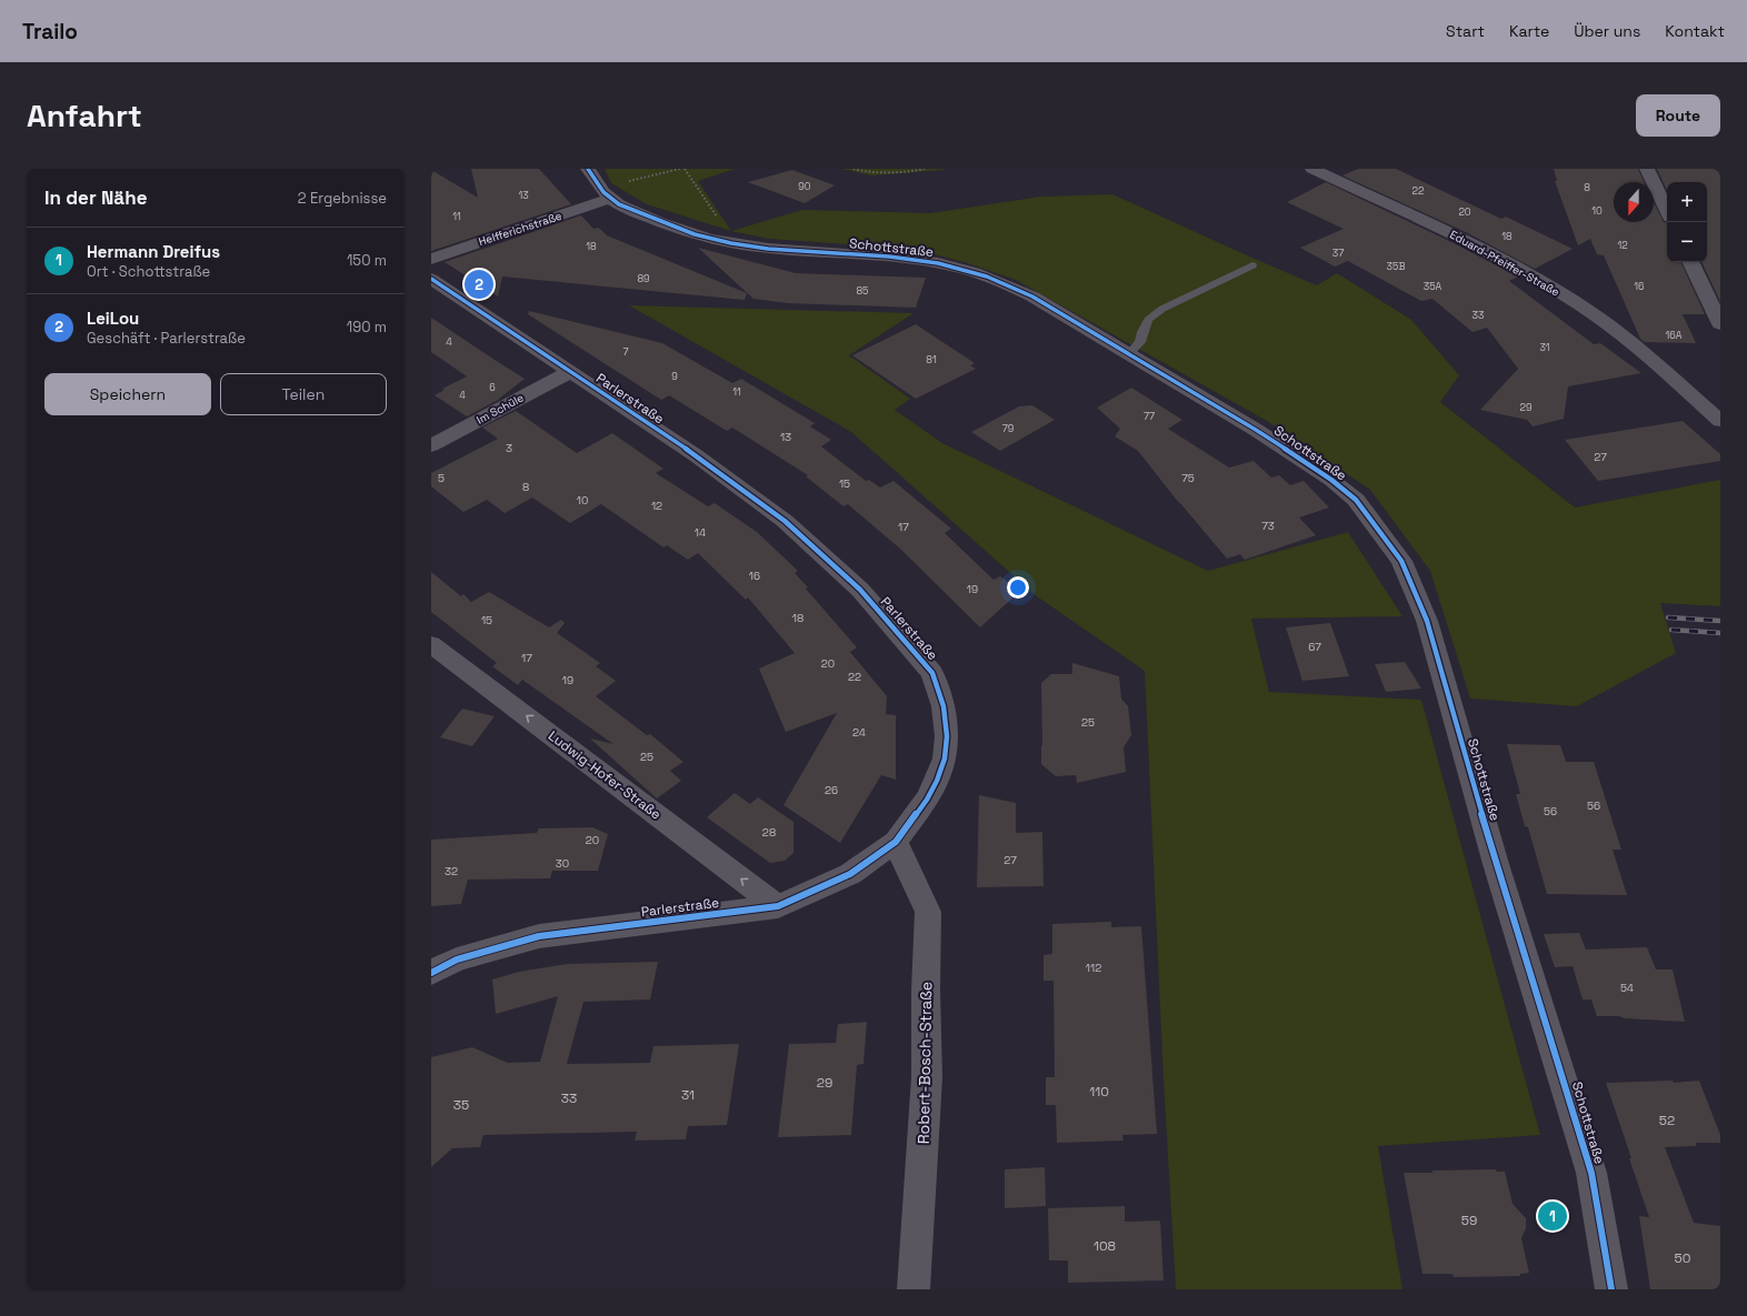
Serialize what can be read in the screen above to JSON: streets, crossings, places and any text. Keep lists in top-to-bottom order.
{
  "streets": {
    "street": [
      "Helfferichstraße",
      "Schottstraße",
      "Eduard-Pfeiffer-Straße",
      "Parlerstraße",
      "Im Schüle",
      "Ludwig-Hofer-Straße",
      "Robert-Bosch-Straße"
    ]
  },
  "crossings": [
    ["Helfferichstraße", "Schottstraße"],
    ["Parlerstraße", "Im Schüle"],
    ["Parlerstraße", "Ludwig-Hofer-Straße"],
    ["Parlerstraße", "Robert-Bosch-Straße"]
  ],
  "one_way": ["Ludwig-Hofer-Straße"],
  "house_numbers": [
    "90",
    "8",
    "22",
    "13",
    "10",
    "20",
    "11",
    "18",
    "12",
    "18",
    "37",
    "35B",
    "89",
    "35A",
    "16",
    "85",
    "33",
    "16A",
    "4",
    "31",
    "7",
    "81",
    "9",
    "6",
    "11",
    "4",
    "29",
    "77",
    "79",
    "13",
    "3",
    "27",
    "5",
    "75",
    "15",
    "8",
    "10",
    "12",
    "73",
    "17",
    "14",
    "16",
    "19",
    "18",
    "15",
    "67",
    "17",
    "20",
    "22",
    "19",
    "25",
    "24",
    "25",
    "26",
    "56",
    "56",
    "28",
    "20",
    "27",
    "30",
    "32",
    "112",
    "54",
    "29",
    "110",
    "31",
    "33",
    "35",
    "52",
    "59",
    "108",
    "50"
  ],
  "north": "bottom",
  "page": {
    "header": "Trailo",
    "nav": [
      "Start",
      "Karte",
      "Über uns",
      "Kontakt"
    ],
    "buttons": [
      "Route",
      ["Speichern", "Teilen"]
    ],
    "title": "Anfahrt",
    "heading": ["In der Nähe", "2 Ergebnisse"],
    "map_buttons": ["+", "−"],
    "list": [
      {
        "mark": "1",
        "name": "Hermann Dreifus",
        "note": "Ort · Schottstraße",
        "value": "150 m"
      },
      {
        "mark": "2",
        "name": "LeiLou",
        "note": "Geschäft · Parlerstraße",
        "value": "190 m"
      }
    ],
    "pins": ["2", "1"]
  }
}
